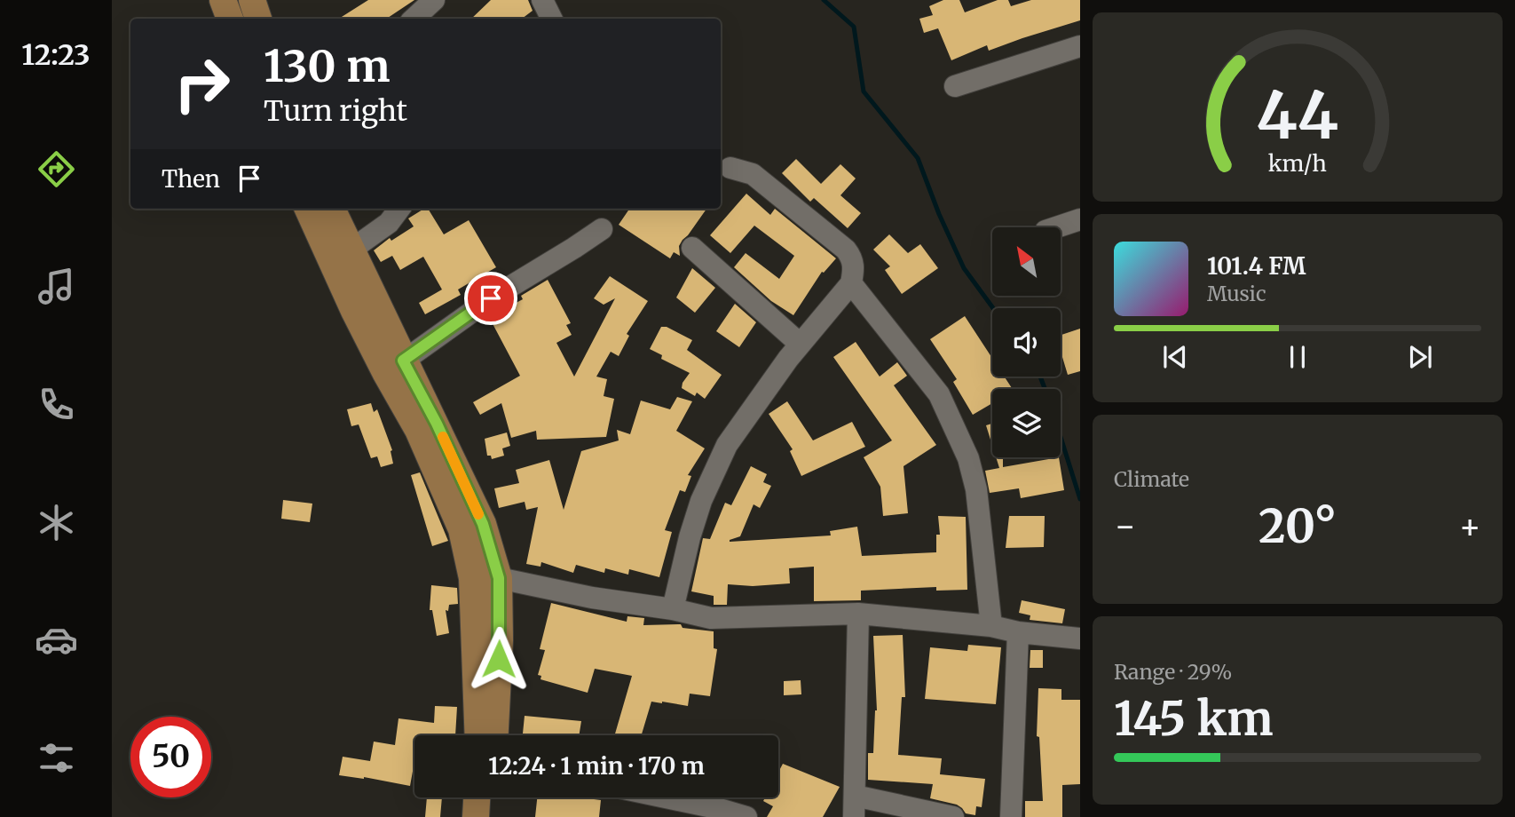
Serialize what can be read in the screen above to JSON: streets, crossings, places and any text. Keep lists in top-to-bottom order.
{
  "north": "top left",
  "page": {
    "tabs": "12:23",
    "turn": ["130 m", "Turn right"],
    "then": "Then",
    "song": ["101.4 FM", "Music"],
    "tile": [
      "Climate",
      ["Range · 29%", "145 km"]
    ],
    "heat": ["−", "20°", "+"],
    "limit": "50",
    "trip": "12:24 · 1 min · 170 m",
    "gauge": ["44", "km/h"]
  }
}
